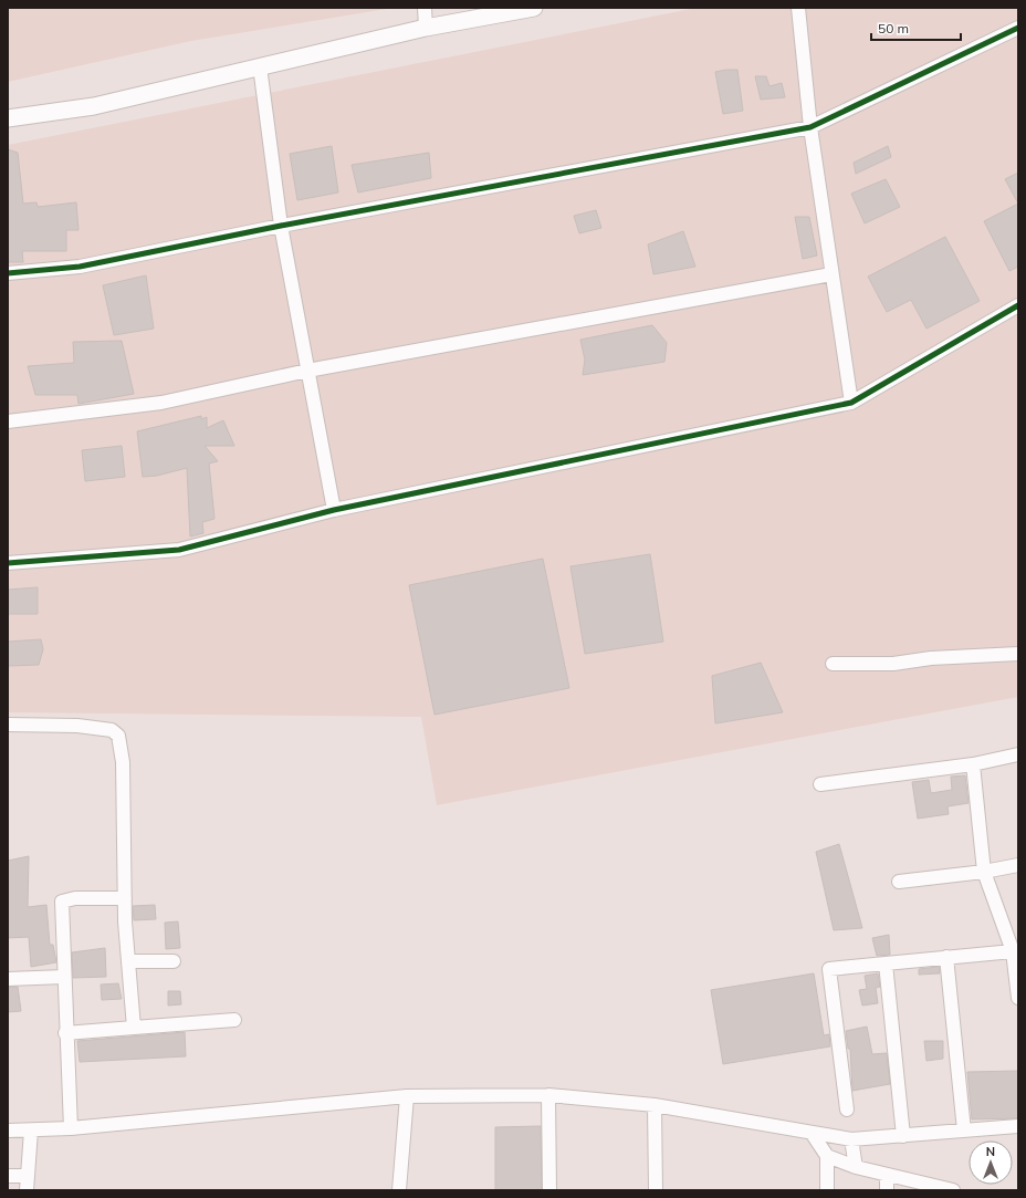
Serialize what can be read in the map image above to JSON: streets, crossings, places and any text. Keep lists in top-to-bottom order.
{
  "scale_bar": "50 m",
  "north": "top"
}
